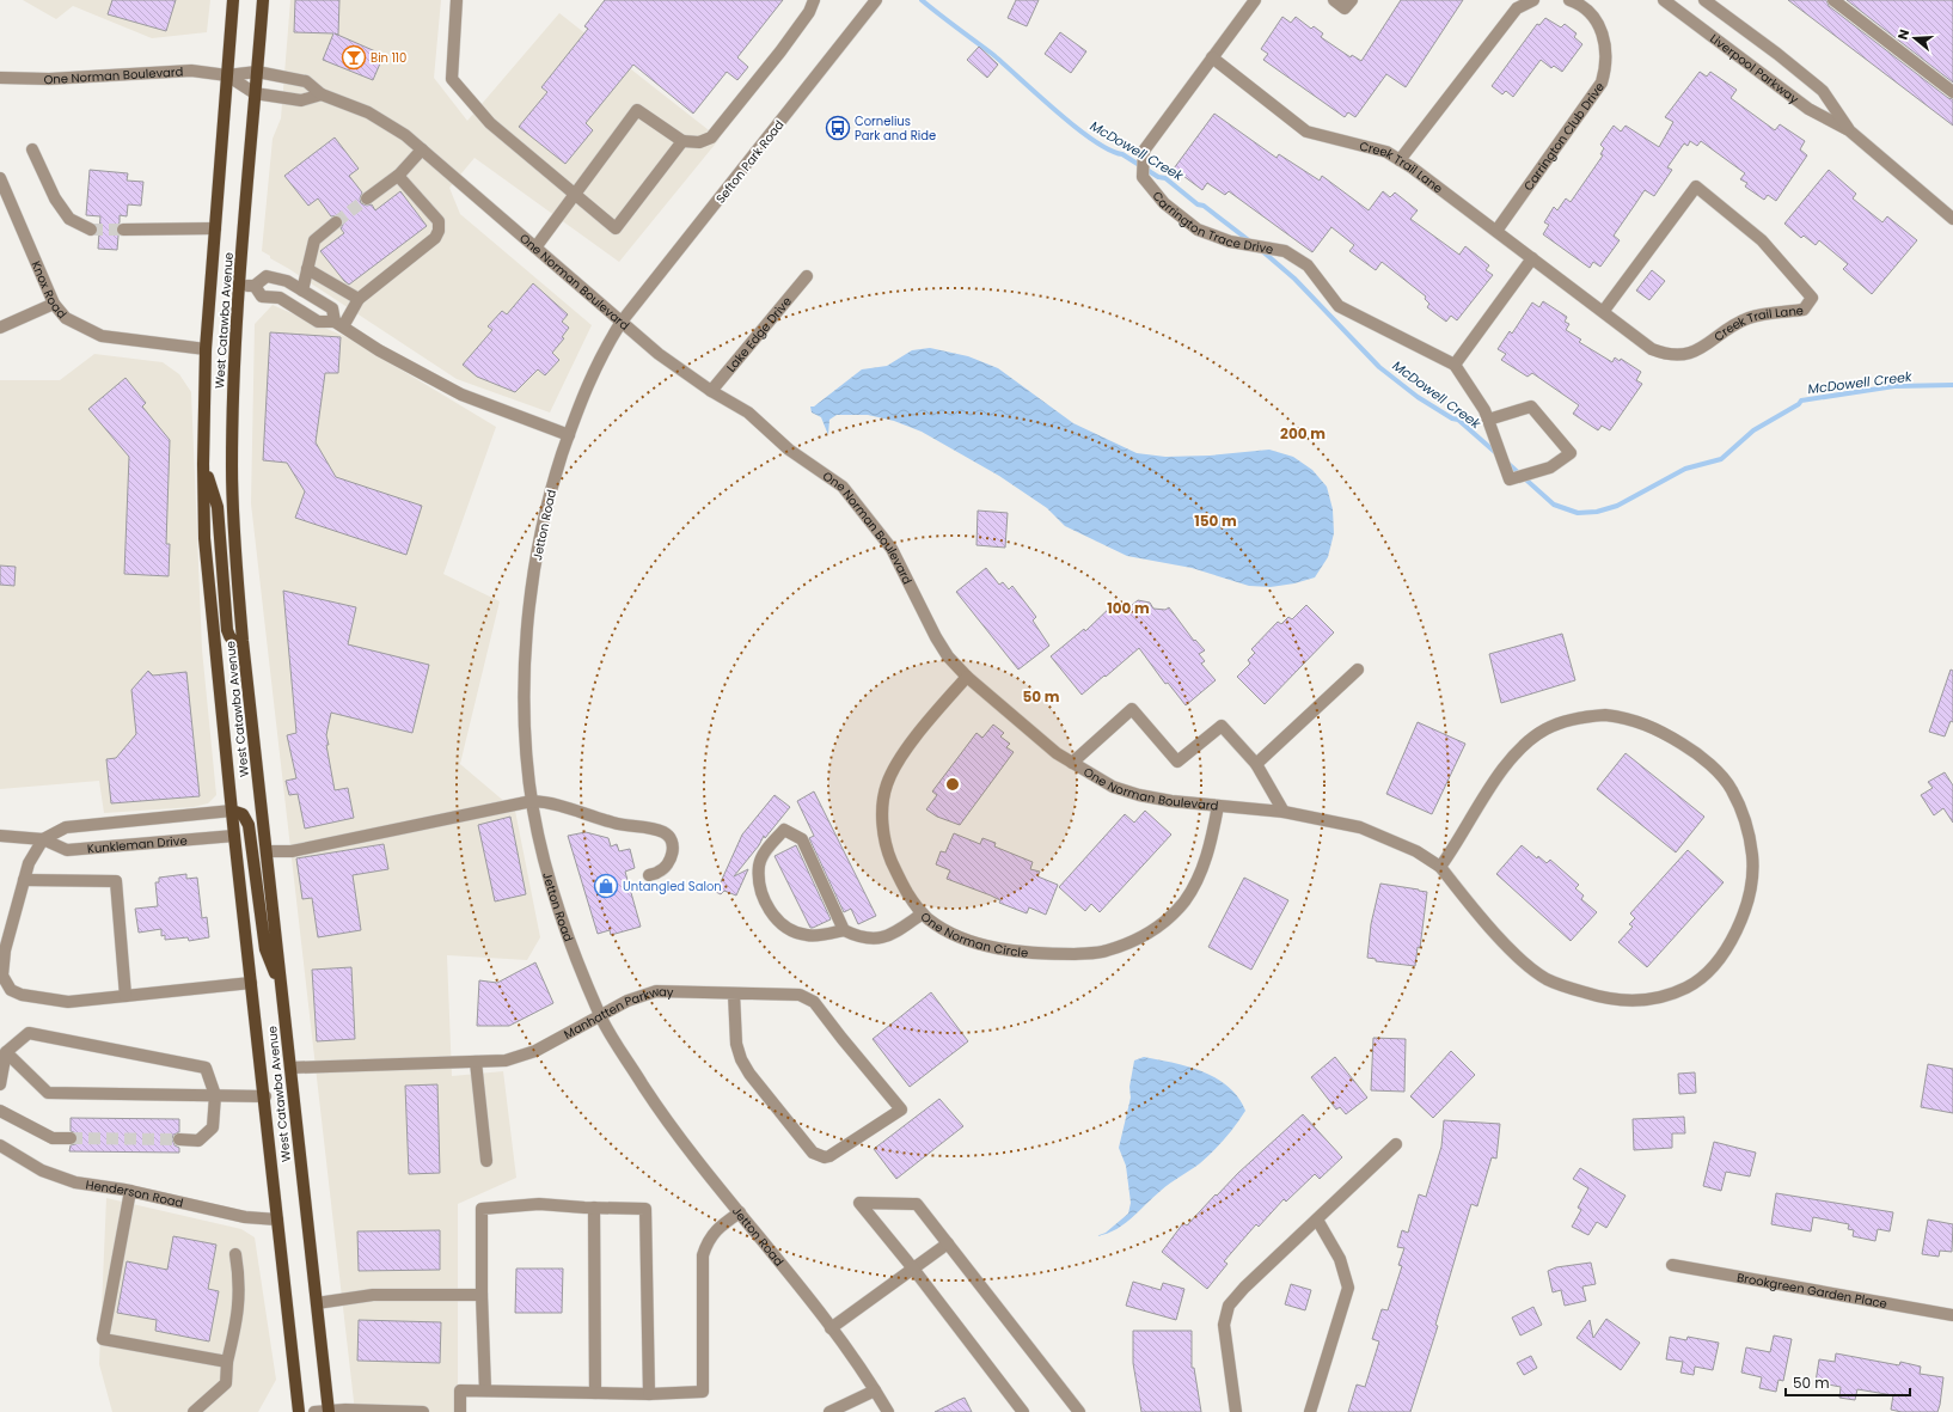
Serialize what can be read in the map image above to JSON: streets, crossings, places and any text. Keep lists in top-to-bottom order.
{
  "streets": {
    "main road": ["West Catawba Avenue"],
    "street": [
      "Liverpool Parkway",
      "One Norman Boulevard",
      "Carrington Club Drive",
      "Sefton Park Road",
      "Creek Trail Lane",
      "Carrington Trace Drive",
      "Knox Road",
      "Lake Edge Drive",
      "Jetton Road",
      "Kunkleman Drive",
      "One Norman Circle",
      "Manhatten Parkway",
      "Henderson Road",
      "Brookgreen Garden Place"
    ]
  },
  "crossings": [
    ["One Norman Boulevard", "Sefton Park Road"],
    ["One Norman Boulevard", "West Catawba Avenue"],
    ["One Norman Boulevard", "Lake Edge Drive"],
    ["One Norman Boulevard", "Jetton Road"],
    ["One Norman Boulevard", "One Norman Circle"],
    ["Carrington Club Drive", "Creek Trail Lane"],
    ["Sefton Park Road", "Jetton Road"],
    ["Creek Trail Lane", "Carrington Trace Drive"],
    ["Knox Road", "West Catawba Avenue"],
    ["West Catawba Avenue", "Kunkleman Drive"],
    ["West Catawba Avenue", "Manhatten Parkway"],
    ["West Catawba Avenue", "Henderson Road"],
    ["Jetton Road", "Manhatten Parkway"]
  ],
  "water": ["McDowell Creek"],
  "places": {
    "bar": ["Bin 110"],
    "bus stop": ["Cornelius Park and Ride"],
    "shop": ["Untangled Salon"]
  },
  "scale_bar": "50 m",
  "north": "left",
  "rings": [
    "200 m",
    "150 m",
    "100 m",
    "50 m"
  ]
}
